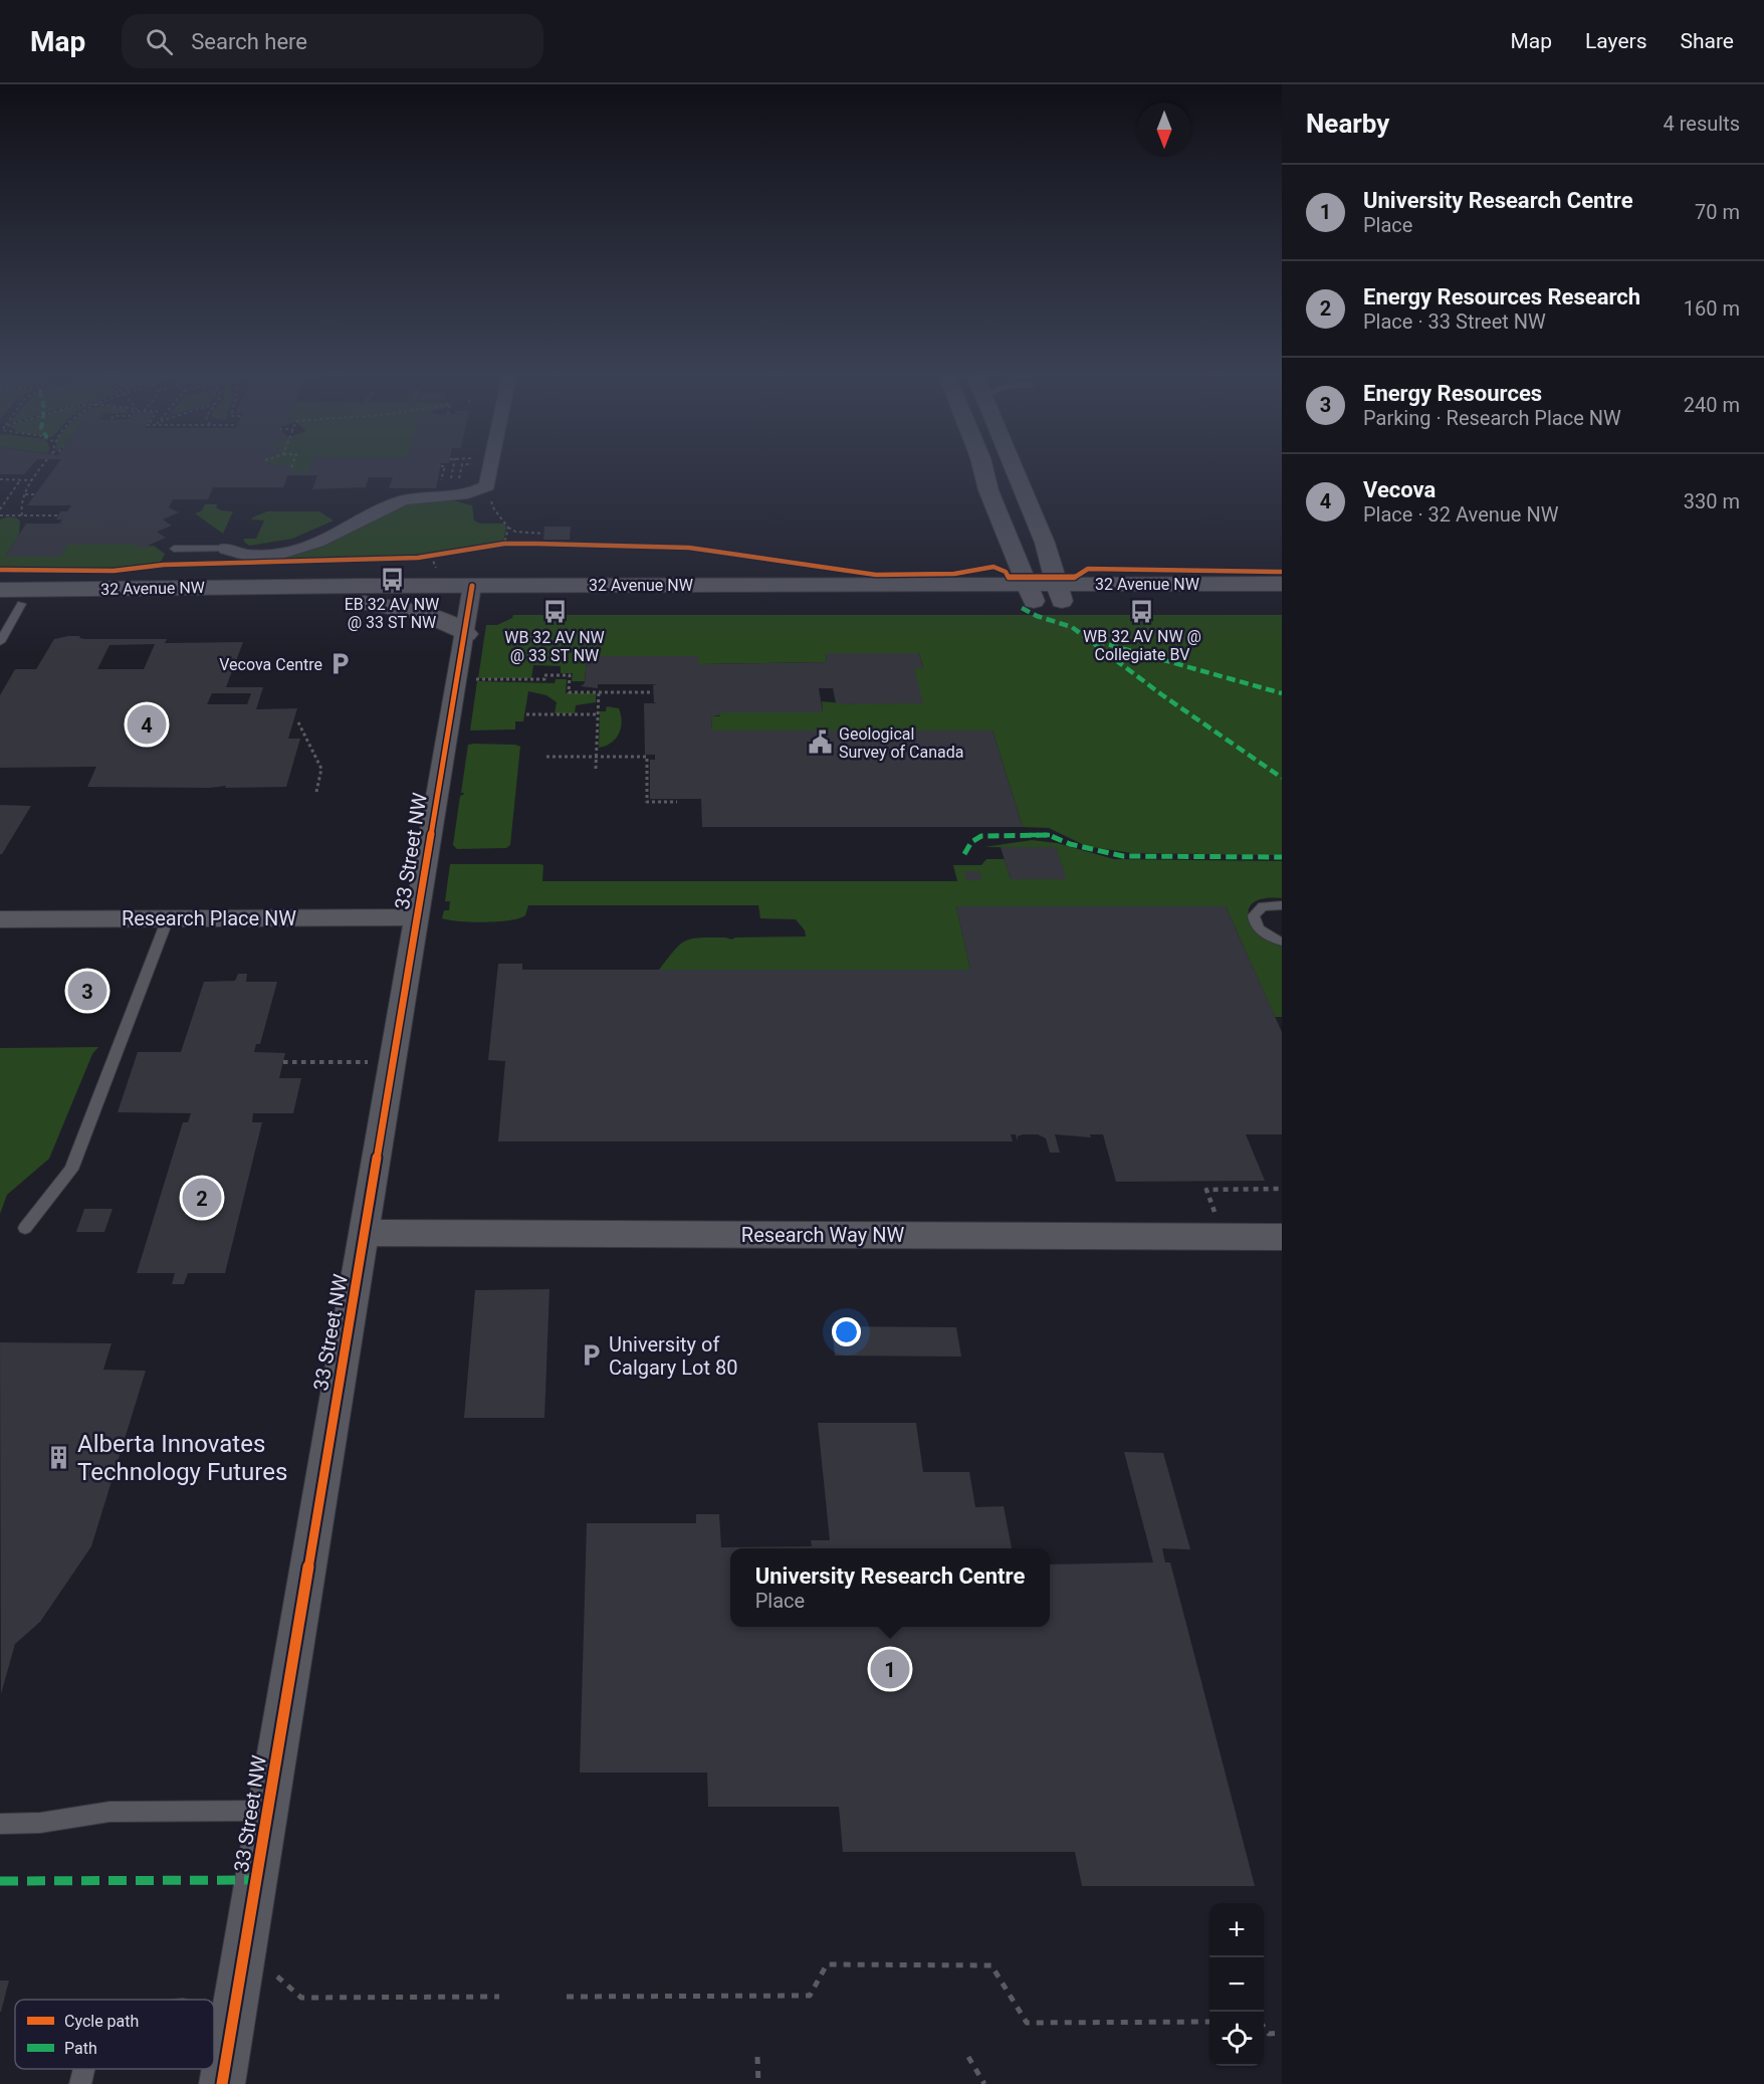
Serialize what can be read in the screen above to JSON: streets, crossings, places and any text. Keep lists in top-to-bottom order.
{
  "streets": {
    "main road": ["32 Avenue NW"],
    "street": ["33 Street NW", "Research Place NW", "Research Way NW"]
  },
  "crossings": [
    ["32 Avenue NW", "33 Street NW"],
    ["33 Street NW", "Research Place NW"],
    ["33 Street NW", "Research Way NW"]
  ],
  "places": {
    "bus stop": ["EB 32 AV NW @ 33 ST NW", "WB 32 AV NW @ Collegiate BV", "WB 32 AV NW @ 33 ST NW"],
    "parking": ["Vecova Centre", "University of Calgary Lot 80"],
    "public building": ["Geological Survey of Canada"],
    "building": ["Alberta Innovates Technology Futures"]
  },
  "legend": ["Cycle path", "Path"],
  "north": "bottom",
  "page": {
    "header": "Map",
    "search": "Search here",
    "nav": ["Map", "Layers", "Share"],
    "heading": ["Nearby", "4 results"],
    "list": [
      {
        "mark": "1",
        "name": "University Research Centre",
        "note": "Place",
        "value": "70 m"
      },
      {
        "mark": "2",
        "name": "Energy Resources Research",
        "note": "Place · 33 Street NW",
        "value": "160 m"
      },
      {
        "mark": "3",
        "name": "Energy Resources",
        "note": "Parking · Research Place NW",
        "value": "240 m"
      },
      {
        "mark": "4",
        "name": "Vecova",
        "note": "Place · 32 Avenue NW",
        "value": "330 m"
      }
    ],
    "pins": [
      "4",
      "3",
      "2",
      "1"
    ],
    "popup": ["University Research Centre", "Place"],
    "map_buttons": ["+", "−"]
  }
}
